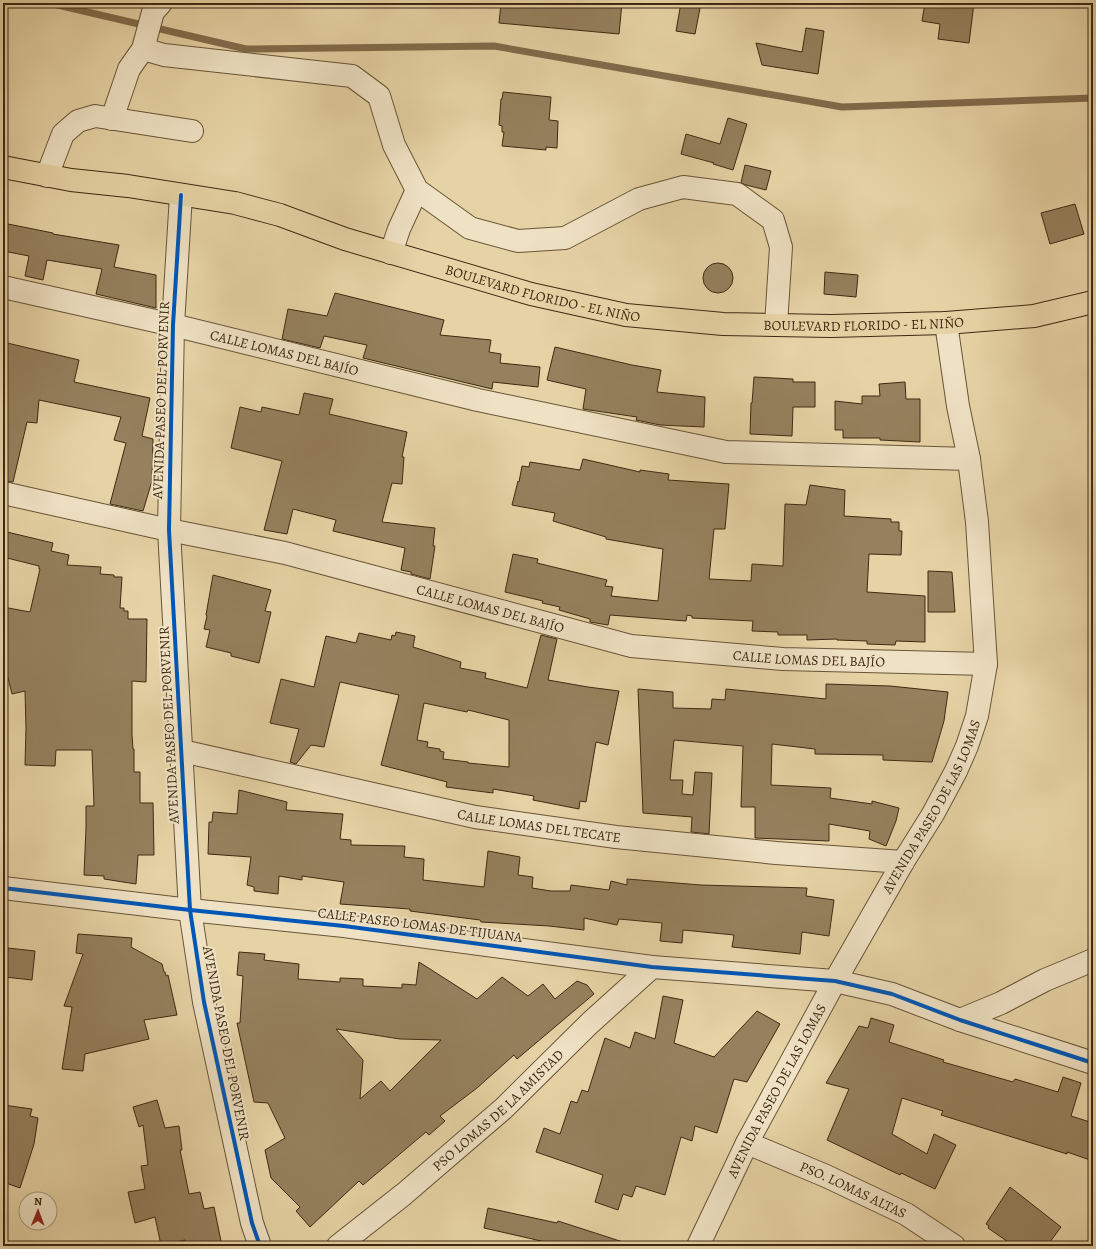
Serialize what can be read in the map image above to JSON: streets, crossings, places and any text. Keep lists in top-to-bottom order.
{
  "streets": {
    "main road": ["BOULEVARD FLORIDO - EL NIÑO"],
    "street": [
      "CALLE LOMAS DEL BAJÍO",
      "AVENIDA PASEO DEL PORVENIR",
      "AVENIDA PASEO DE LAS LOMAS",
      "CALLE LOMAS DEL TECATE",
      "CALLE PASEO LOMAS DE TIJUANA",
      "PSO LOMAS DE LA AMISTAD",
      "PSO. LOMAS ALTAS"
    ]
  },
  "crossings": [
    ["BOULEVARD FLORIDO - EL NIÑO", "AVENIDA PASEO DEL PORVENIR"],
    ["BOULEVARD FLORIDO - EL NIÑO", "AVENIDA PASEO DE LAS LOMAS"],
    ["CALLE LOMAS DEL BAJÍO", "AVENIDA PASEO DEL PORVENIR"],
    ["CALLE LOMAS DEL BAJÍO", "AVENIDA PASEO DE LAS LOMAS"],
    ["AVENIDA PASEO DEL PORVENIR", "CALLE LOMAS DEL TECATE"],
    ["AVENIDA PASEO DEL PORVENIR", "CALLE PASEO LOMAS DE TIJUANA"],
    ["AVENIDA PASEO DE LAS LOMAS", "CALLE LOMAS DEL TECATE"],
    ["AVENIDA PASEO DE LAS LOMAS", "CALLE PASEO LOMAS DE TIJUANA"],
    ["AVENIDA PASEO DE LAS LOMAS", "PSO. LOMAS ALTAS"],
    ["CALLE PASEO LOMAS DE TIJUANA", "PSO LOMAS DE LA AMISTAD"]
  ],
  "north": "top"
}
